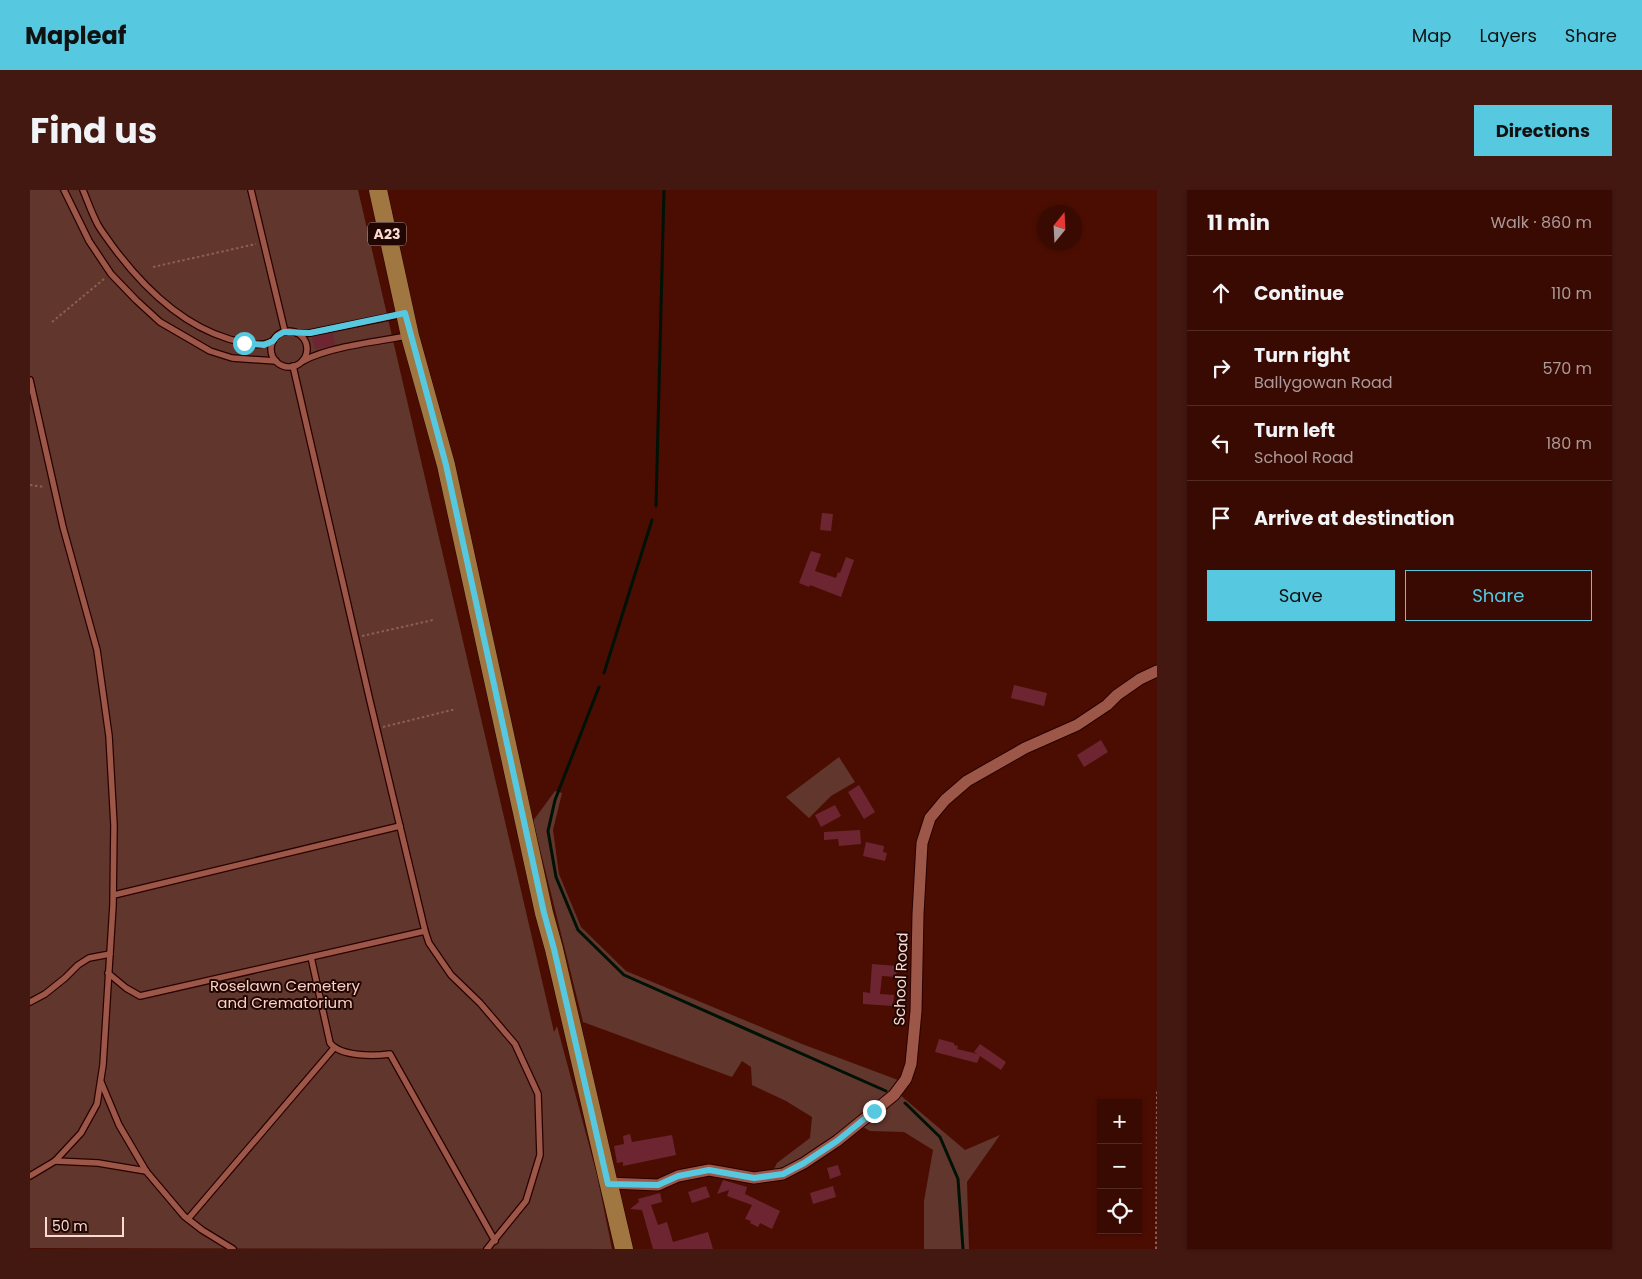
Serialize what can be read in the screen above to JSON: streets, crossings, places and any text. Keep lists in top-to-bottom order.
{
  "streets": {
    "main road": ["A23"],
    "street": ["School Road"]
  },
  "crossings": [
    ["A23", "School Road"]
  ],
  "parks": ["Roselawn Cemetery and Crematorium"],
  "scale_bar": "50 m",
  "north": "top",
  "page": {
    "header": "Mapleaf",
    "nav": ["Map", "Layers", "Share"],
    "title": "Find us",
    "buttons": [
      "Directions",
      ["Save", "Share"]
    ],
    "heading": ["11 min", "Walk · 860 m"],
    "list": [
      ["Continue", "110 m"],
      ["Turn right", "Ballygowan Road", "570 m"],
      ["Turn left", "School Road", "180 m"],
      "Arrive at destination"
    ],
    "map_buttons": ["+", "−"],
    "scale": "50 m"
  }
}
